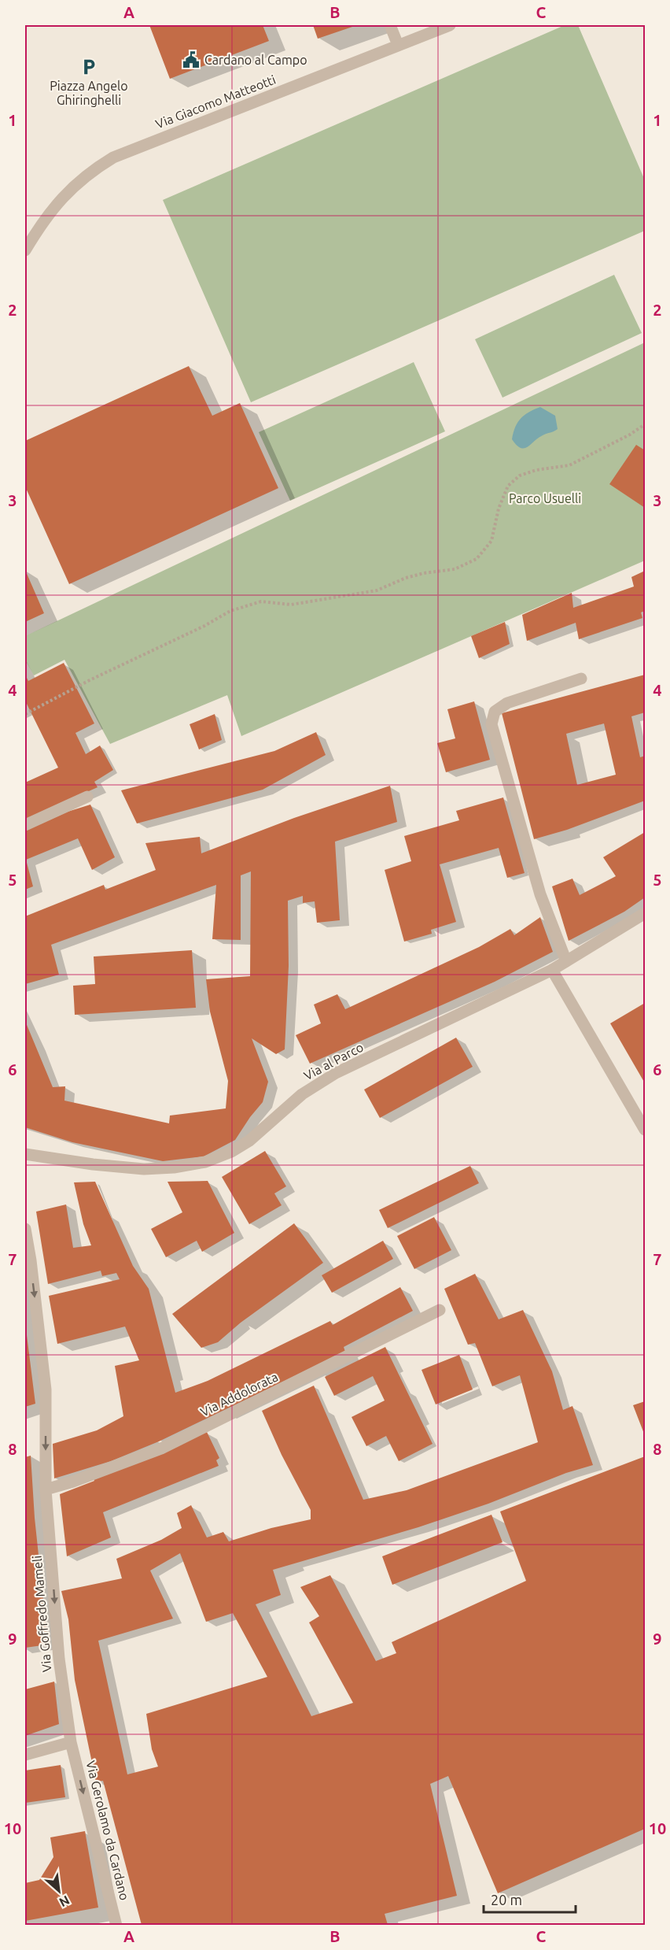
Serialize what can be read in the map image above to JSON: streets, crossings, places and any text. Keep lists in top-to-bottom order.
{
  "streets": {
    "street": [
      "Via Giacomo Matteotti",
      "Via al Parco",
      "Via Addolorata",
      "Via Goffredo Mameli",
      "Via Gerolamo da Cardano"
    ]
  },
  "crossings": [
    ["Via Addolorata", "Via Goffredo Mameli"],
    ["Via Goffredo Mameli", "Via Gerolamo da Cardano"]
  ],
  "one_way": ["Via Goffredo Mameli", "Via Gerolamo da Cardano"],
  "parks": ["Parco Usuelli"],
  "places": {
    "public building": ["Cardano al Campo"],
    "parking": ["Piazza Angelo Ghiringhelli"]
  },
  "scale_bar": "20 m",
  "north": "bottom right",
  "grid": {
    "columns": ["A", "B", "C"],
    "rows": [
      "1",
      "2",
      "3",
      "4",
      "5",
      "6",
      "7",
      "8",
      "9",
      "10"
    ]
  }
}
